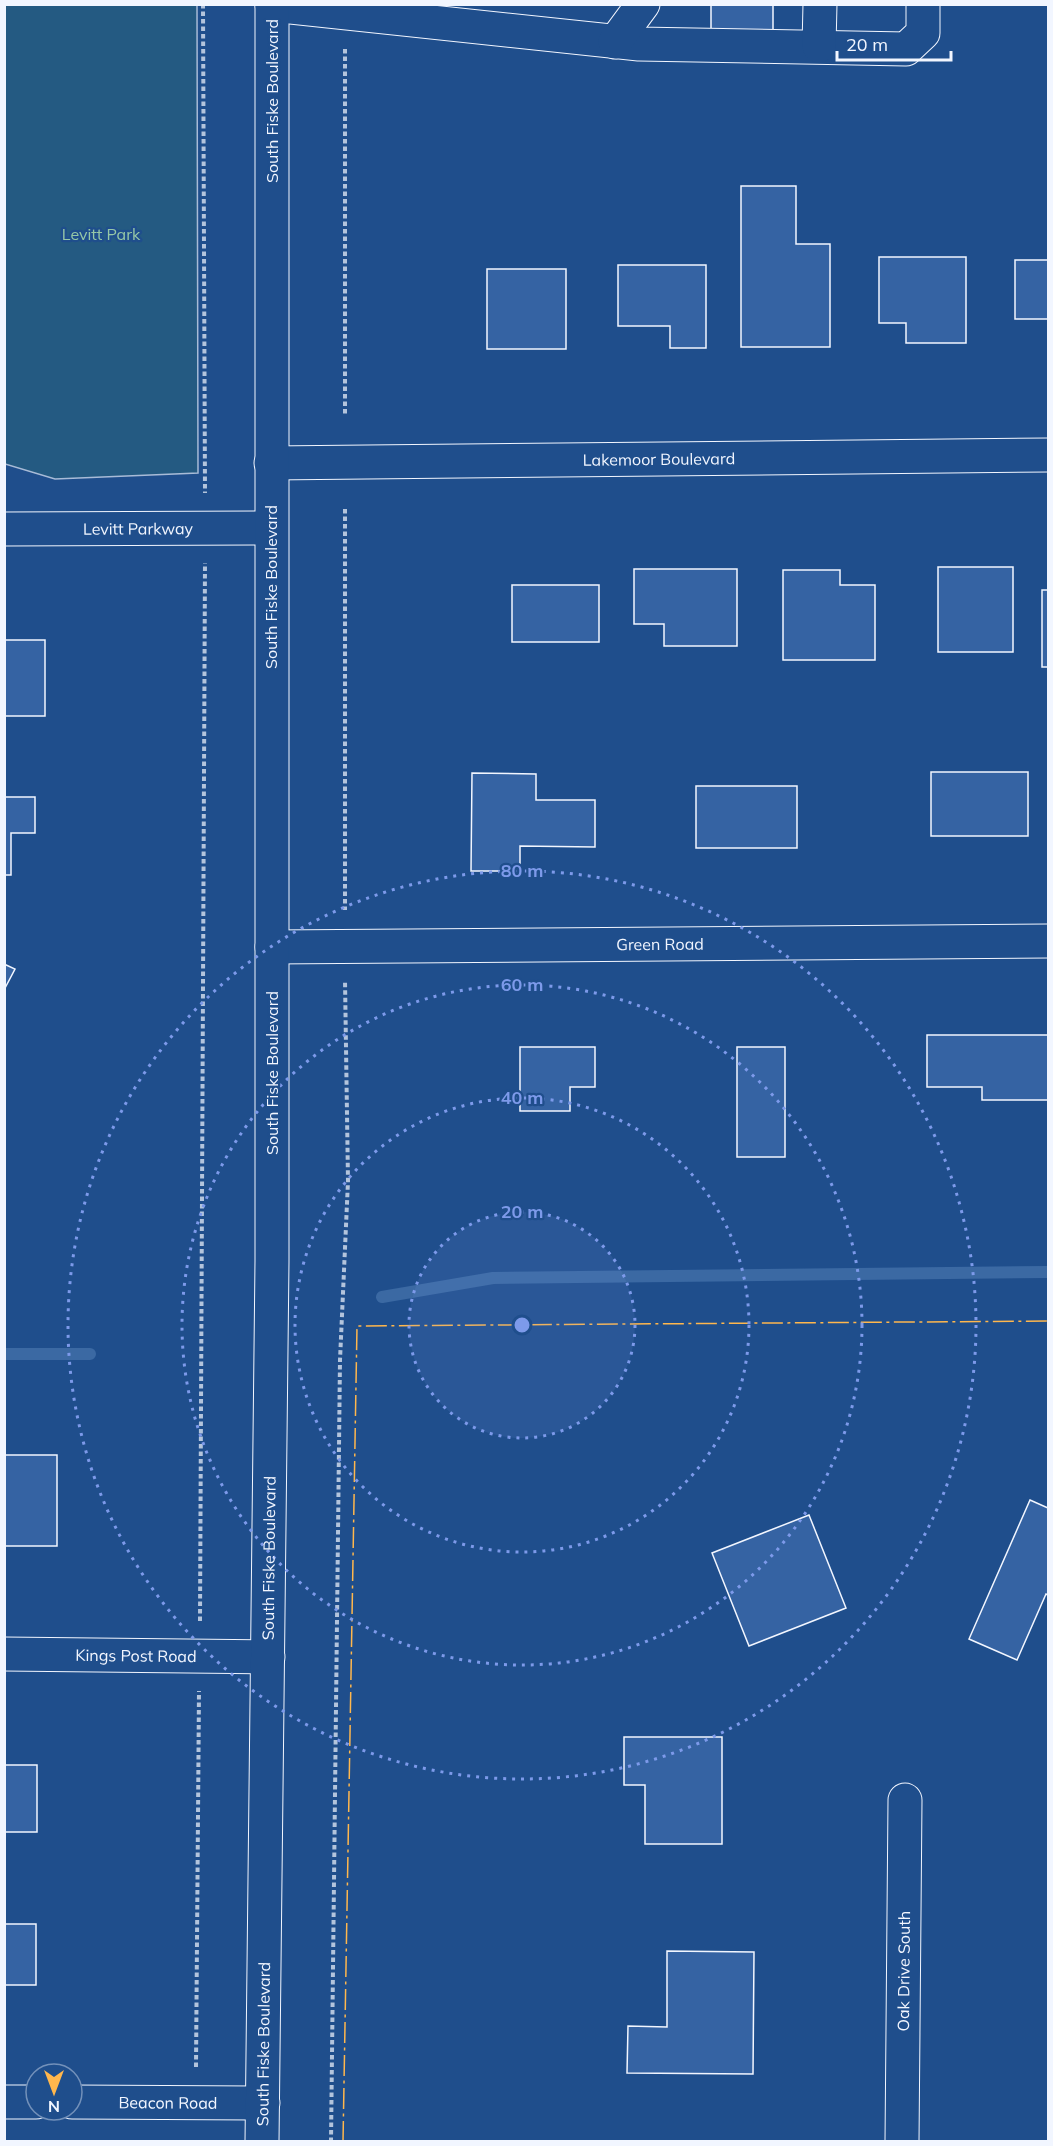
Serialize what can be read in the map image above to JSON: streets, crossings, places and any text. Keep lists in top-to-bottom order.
{
  "streets": {
    "street": [
      "South Fiske Boulevard",
      "Lakemoor Boulevard",
      "Levitt Parkway",
      "Green Road",
      "Kings Post Road",
      "Oak Drive South",
      "Beacon Road"
    ]
  },
  "crossings": [
    ["South Fiske Boulevard", "Lakemoor Boulevard"],
    ["South Fiske Boulevard", "Levitt Parkway"],
    ["South Fiske Boulevard", "Green Road"],
    ["South Fiske Boulevard", "Kings Post Road"],
    ["South Fiske Boulevard", "Beacon Road"]
  ],
  "parks": ["Levitt Park"],
  "scale_bar": "20 m",
  "north": "bottom",
  "rings": [
    "80 m",
    "60 m",
    "40 m",
    "20 m"
  ]
}
